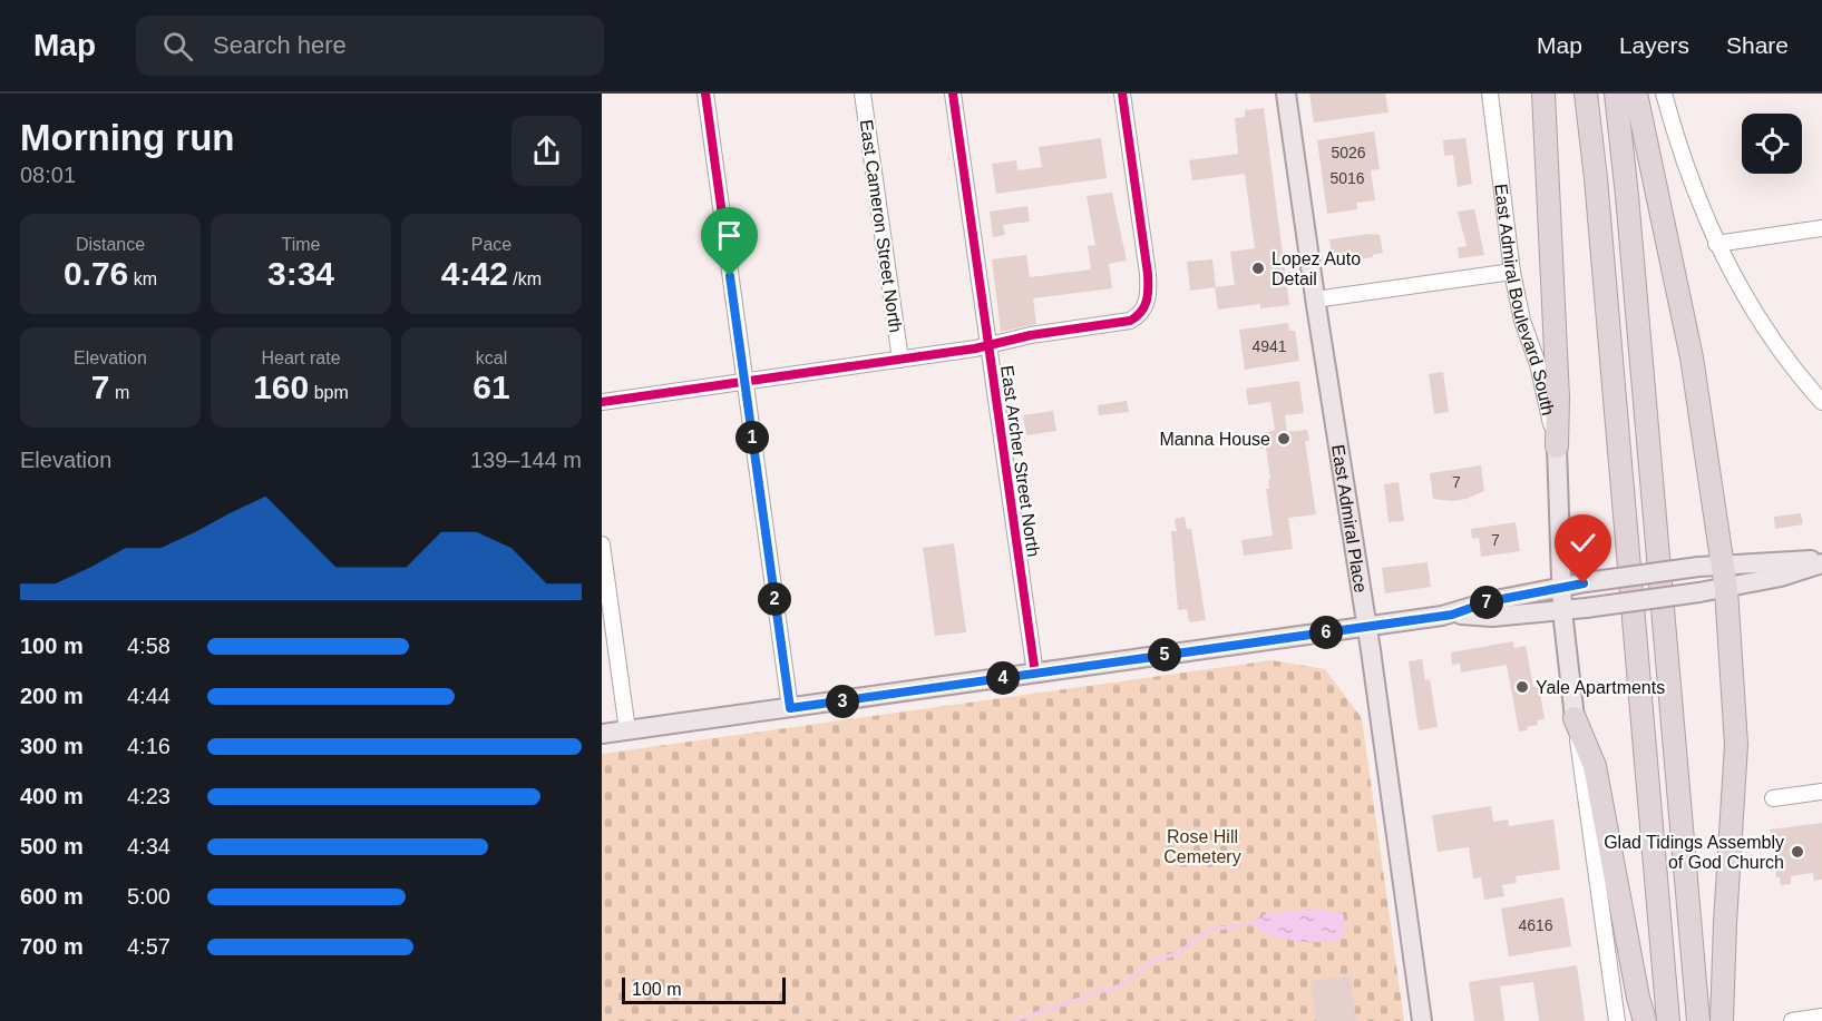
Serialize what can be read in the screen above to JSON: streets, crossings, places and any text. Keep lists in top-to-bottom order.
{
  "streets": {
    "main road": ["East Admiral Boulevard South", "East Admiral Place"],
    "street": ["East Cameron Street North", "East Archer Street North"]
  },
  "parks": ["Rose Hill Cemetery"],
  "places": [
    "Lopez Auto Detail",
    "Manna House",
    "Yale Apartments",
    "Glad Tidings Assembly of God Church"
  ],
  "house_numbers": [
    "5026",
    "5016",
    "4941",
    "7",
    "7",
    "4616"
  ],
  "scale_bar": "100 m",
  "page": {
    "header": "Map",
    "search": "Search here",
    "nav": ["Map", "Layers", "Share"],
    "heading": ["Morning run", "08:01"],
    "stats": [
      ["Distance", "0.76 km"],
      ["Time", "3:34"],
      ["Pace", "4:42 /km"],
      ["Elevation", "7 m"],
      ["Heart rate", "160 bpm"],
      ["kcal", "61"]
    ],
    "pins": [
      "1",
      "2",
      "7",
      "6",
      "5",
      "4",
      "3"
    ],
    "chart": ["Elevation", "139–144 m"],
    "list": [
      {
        "name": "100 m",
        "note": "4:58"
      },
      {
        "name": "200 m",
        "note": "4:44"
      },
      {
        "name": "300 m",
        "note": "4:16"
      },
      {
        "name": "400 m",
        "note": "4:23"
      },
      {
        "name": "500 m",
        "note": "4:34"
      },
      {
        "name": "600 m",
        "note": "5:00"
      },
      {
        "name": "700 m",
        "note": "4:57"
      }
    ],
    "scale": "100 m"
  }
}
